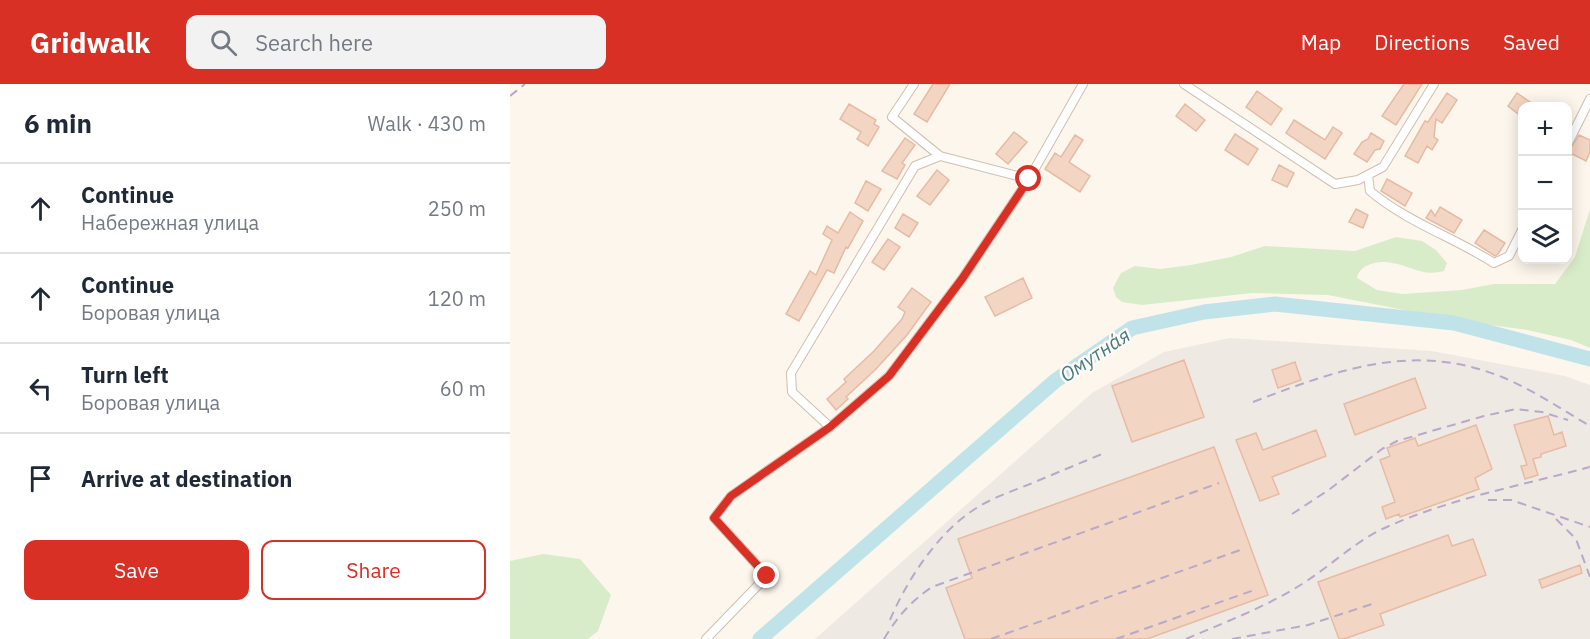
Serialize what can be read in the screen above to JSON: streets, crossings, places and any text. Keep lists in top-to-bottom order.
{
  "water": ["Омутна́я"],
  "page": {
    "header": "Gridwalk",
    "search": "Search here",
    "nav": ["Map", "Directions", "Saved"],
    "heading": ["6 min", "Walk · 430 m"],
    "map_buttons": ["+", "−"],
    "list": [
      ["Continue", "Набережная улица", "250 m"],
      ["Continue", "Боровая улица", "120 m"],
      ["Turn left", "Боровая улица", "60 m"],
      "Arrive at destination"
    ],
    "buttons": ["Save", "Share"]
  }
}
